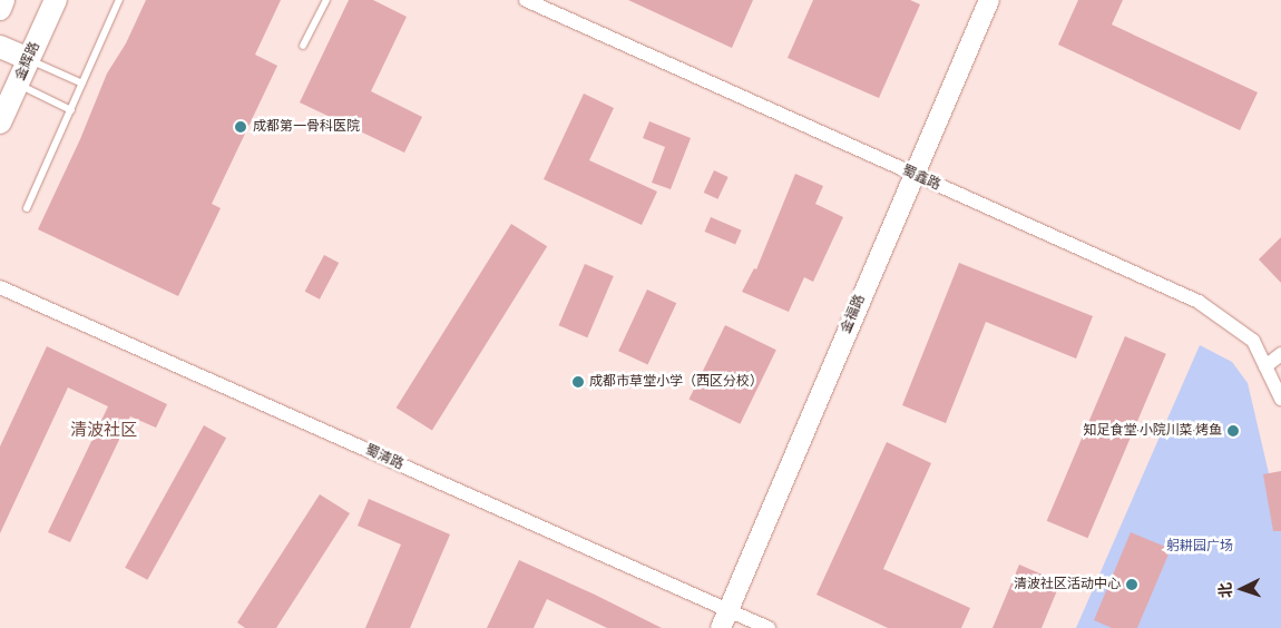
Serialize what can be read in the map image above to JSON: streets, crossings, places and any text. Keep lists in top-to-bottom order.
{
  "streets": {
    "main road": ["金辉路"],
    "street": ["蜀鑫路", "金福路", "蜀清路"]
  },
  "crossings": [
    ["蜀鑫路", "金福路"],
    ["金福路", "蜀清路"]
  ],
  "districts": ["清波社区"],
  "parks": ["躬耕园广场"],
  "places": [
    "成都第一骨科医院",
    "成都市草堂小学（西区分校）",
    "知足食堂·小院川菜·烤鱼",
    "清波社区活动中心"
  ],
  "north": "left"
}
